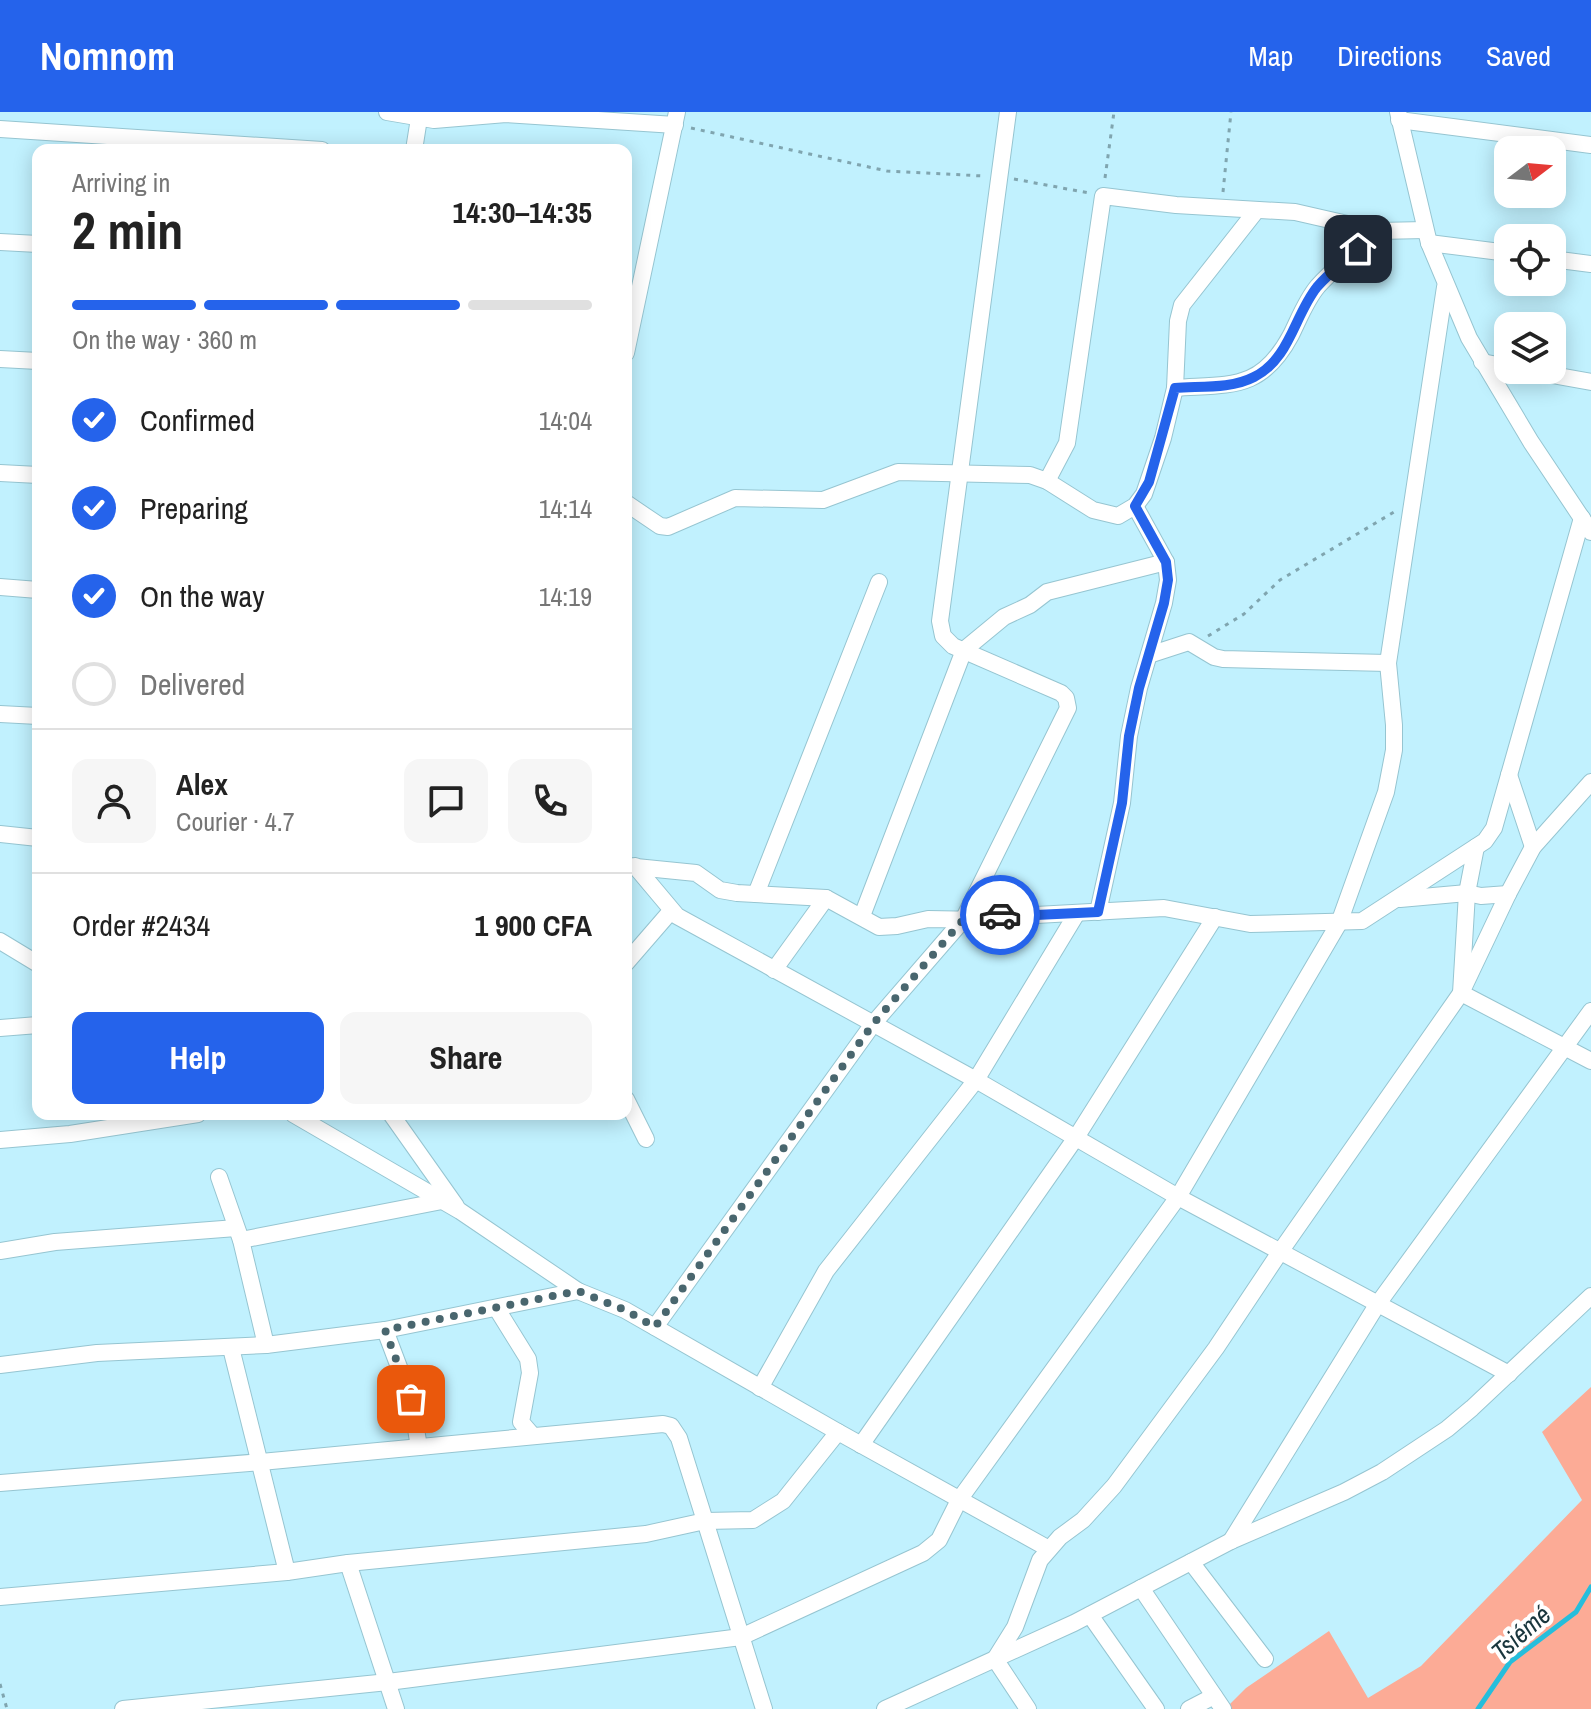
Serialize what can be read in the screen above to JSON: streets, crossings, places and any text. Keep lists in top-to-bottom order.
{
  "water": ["Tsiémé"],
  "north": "right",
  "page": {
    "header": "Nomnom",
    "nav": ["Map", "Directions", "Saved"],
    "heading": ["2 min", "Arriving in", "14:30–14:35"],
    "panel": [
      "Alex",
      "Courier · 4.7",
      "Order #2434",
      "1 900 CFA"
    ],
    "bar": "On the way · 360 m",
    "list": [
      ["Confirmed", "14:04"],
      ["Preparing", "14:14"],
      ["On the way", "14:19"],
      "Delivered"
    ],
    "buttons": ["Help", "Share"]
  }
}
